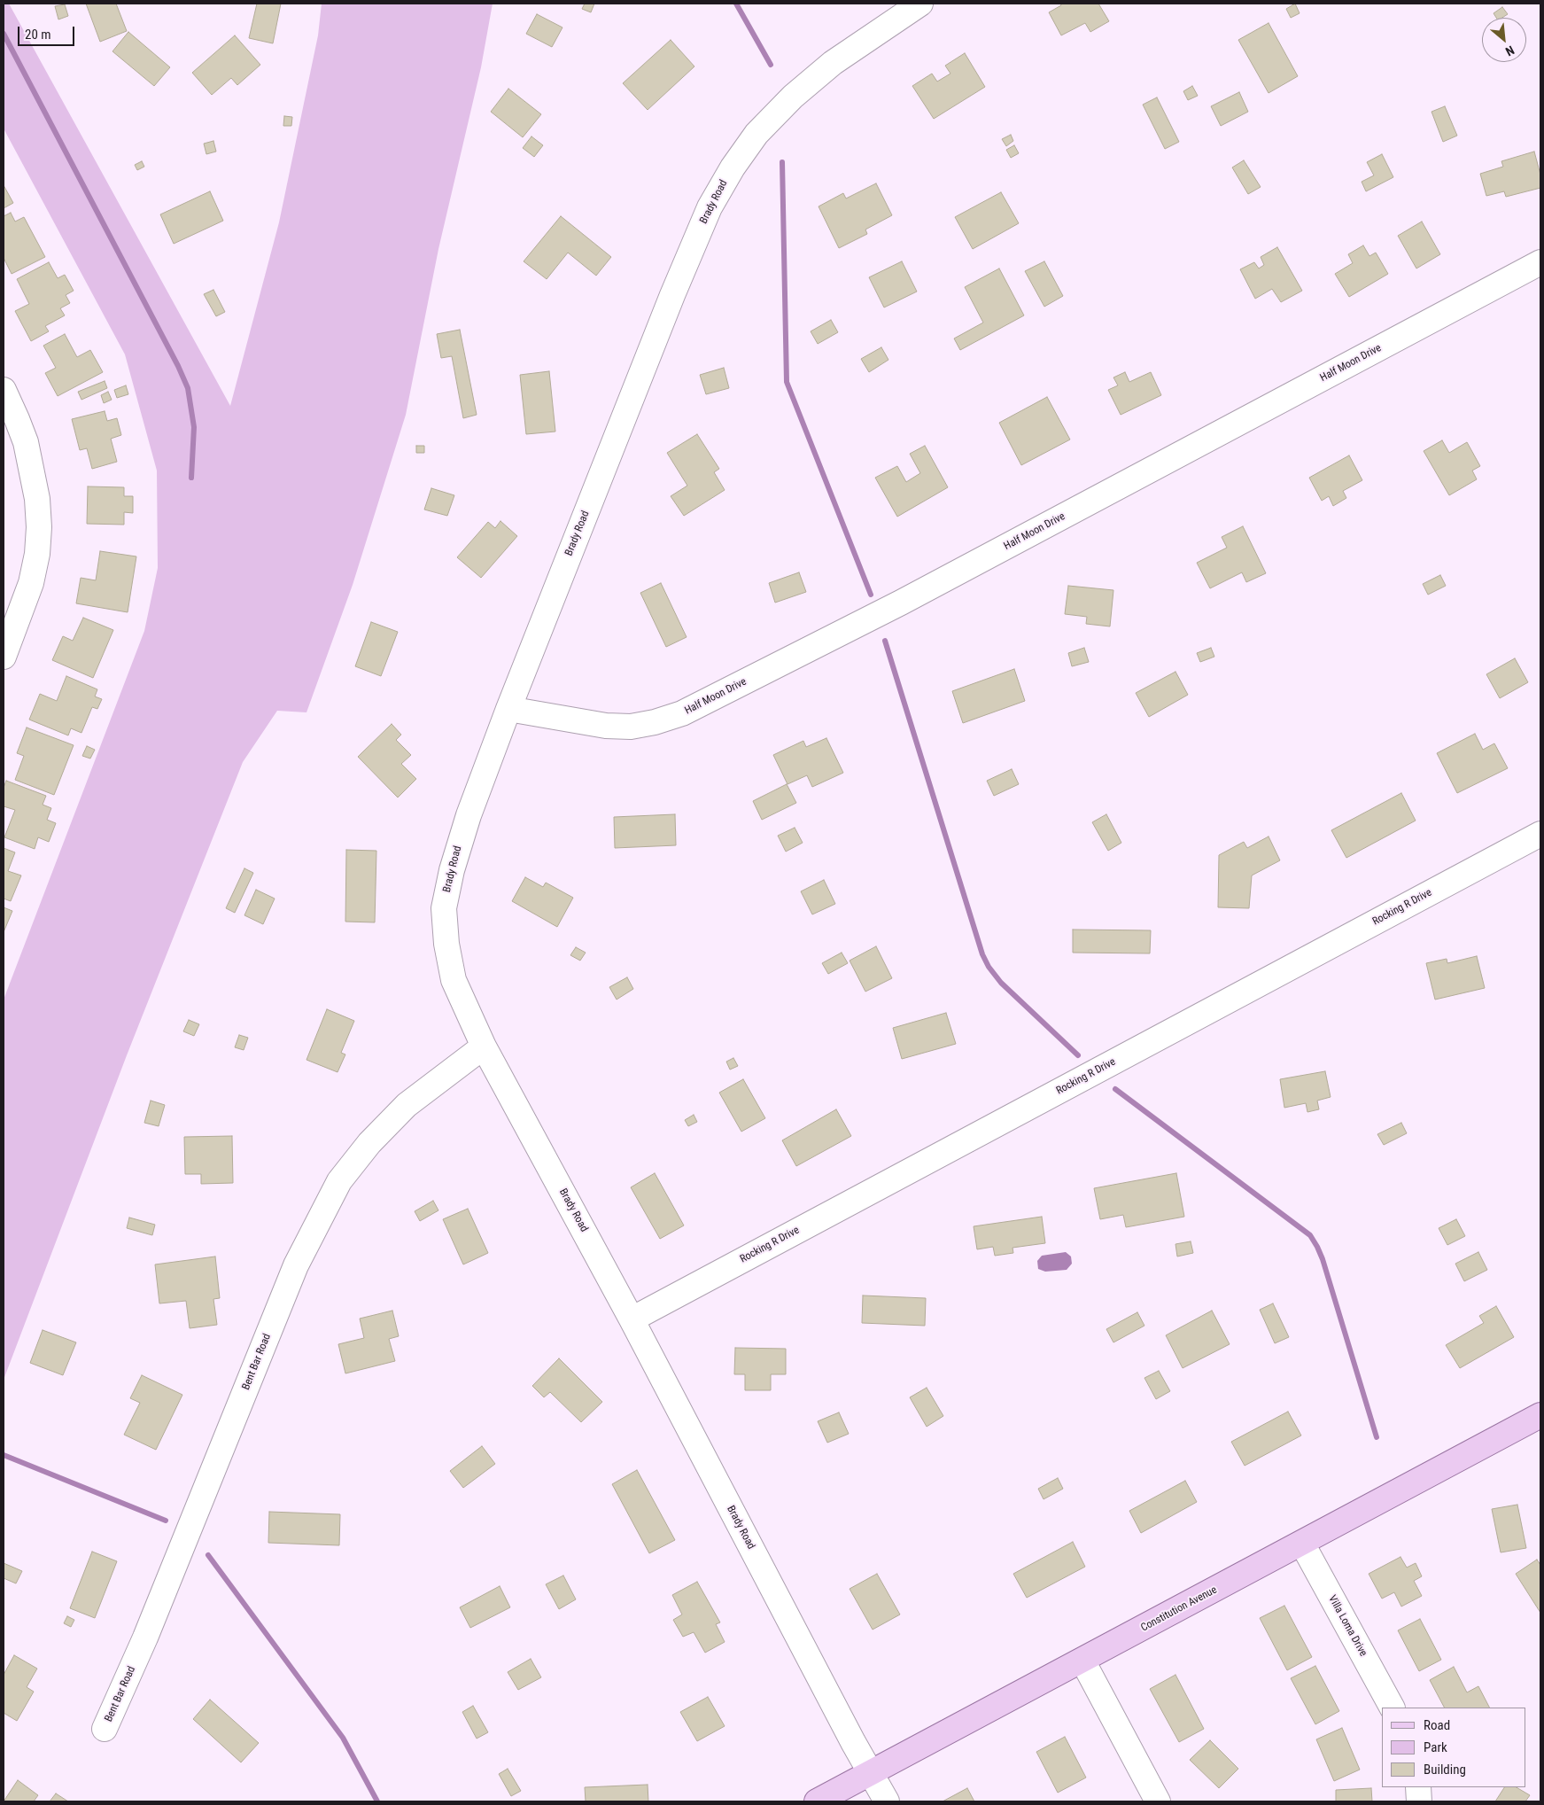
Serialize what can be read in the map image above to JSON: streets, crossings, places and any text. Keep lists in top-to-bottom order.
{
  "streets": {
    "main road": ["Constitution Avenue"],
    "street": [
      "Brady Road",
      "Half Moon Drive",
      "Rocking R Drive",
      "Bent Bar Road",
      "Villa Loma Drive"
    ]
  },
  "crossings": [
    ["Brady Road", "Half Moon Drive"],
    ["Brady Road", "Rocking R Drive"],
    ["Brady Road", "Bent Bar Road"],
    ["Brady Road", "Constitution Avenue"],
    ["Constitution Avenue", "Villa Loma Drive"]
  ],
  "legend": ["Road", "Park", "Building"],
  "scale_bar": "20 m",
  "north": "bottom right"
}
